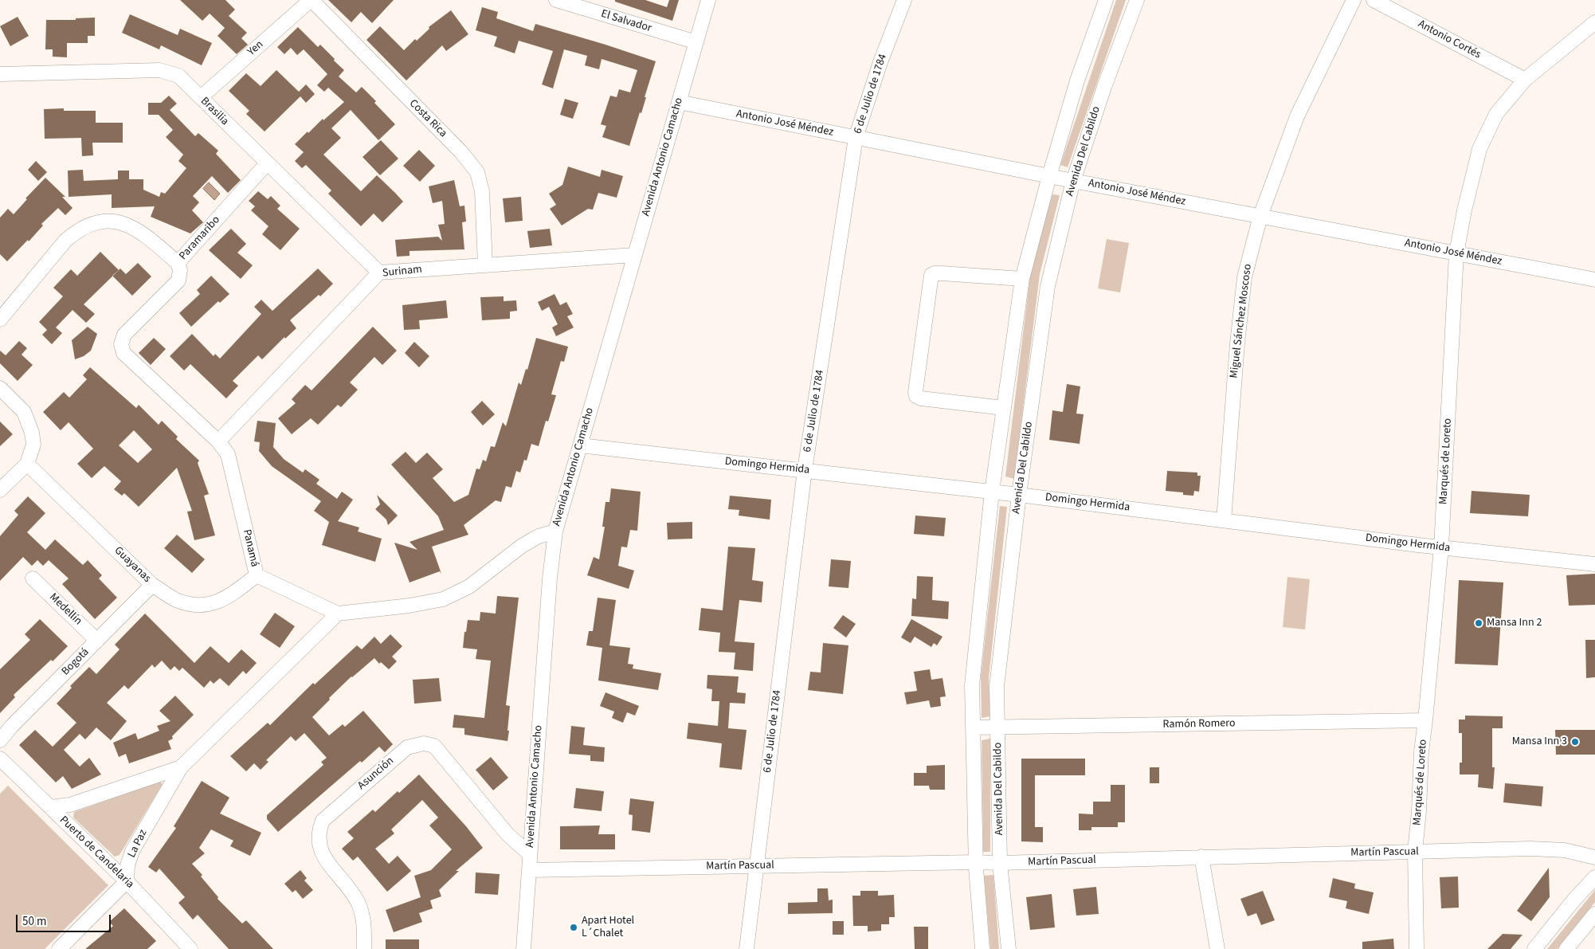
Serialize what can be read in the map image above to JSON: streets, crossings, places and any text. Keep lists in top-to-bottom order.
{
  "streets": {
    "street": [
      "El Salvador",
      "Antonio Cortés",
      "Yen",
      "6 de Julio de 1784",
      "Brasilia",
      "Costa Rica",
      "Antonio José Méndez",
      "Avenida Del Cabildo",
      "Avenida Antonio Camacho",
      "Paramaribo",
      "Surinam",
      "Miguel Sánchez Moscoso",
      "Marqués de Loreto",
      "Domingo Hermida",
      "Panamá",
      "Guayanas",
      "Medellín",
      "Bogotá",
      "Ramón Romero",
      "Asunción",
      "La Paz",
      "Puerto de Candelaria",
      "Martín Pascual"
    ]
  },
  "crossings": [
    ["El Salvador", "Avenida Antonio Camacho"],
    ["Antonio Cortés", "Marqués de Loreto"],
    ["Yen", "Brasilia"],
    ["Yen", "Costa Rica"],
    ["6 de Julio de 1784", "Antonio José Méndez"],
    ["6 de Julio de 1784", "Domingo Hermida"],
    ["6 de Julio de 1784", "Martín Pascual"],
    ["Brasilia", "Paramaribo"],
    ["Brasilia", "Surinam"],
    ["Costa Rica", "Surinam"],
    ["Antonio José Méndez", "Avenida Del Cabildo"],
    ["Antonio José Méndez", "Avenida Antonio Camacho"],
    ["Antonio José Méndez", "Miguel Sánchez Moscoso"],
    ["Antonio José Méndez", "Marqués de Loreto"],
    ["Avenida Del Cabildo", "Domingo Hermida"],
    ["Avenida Del Cabildo", "Ramón Romero"],
    ["Avenida Del Cabildo", "Martín Pascual"],
    ["Avenida Antonio Camacho", "Surinam"],
    ["Avenida Antonio Camacho", "Domingo Hermida"],
    ["Avenida Antonio Camacho", "Asunción"],
    ["Avenida Antonio Camacho", "Martín Pascual"],
    ["Paramaribo", "Panamá"],
    ["Surinam", "Panamá"],
    ["Miguel Sánchez Moscoso", "Domingo Hermida"],
    ["Marqués de Loreto", "Domingo Hermida"],
    ["Marqués de Loreto", "Ramón Romero"],
    ["Marqués de Loreto", "Martín Pascual"],
    ["Panamá", "Guayanas"],
    ["Panamá", "La Paz"],
    ["Guayanas", "Bogotá"],
    ["Medellín", "Bogotá"],
    ["La Paz", "Puerto de Candelaria"]
  ],
  "places": ["Mansa Inn 2", "Mansa Inn 3", "Apart Hotel L´Chalet"],
  "scale_bar": "50 m"
}
